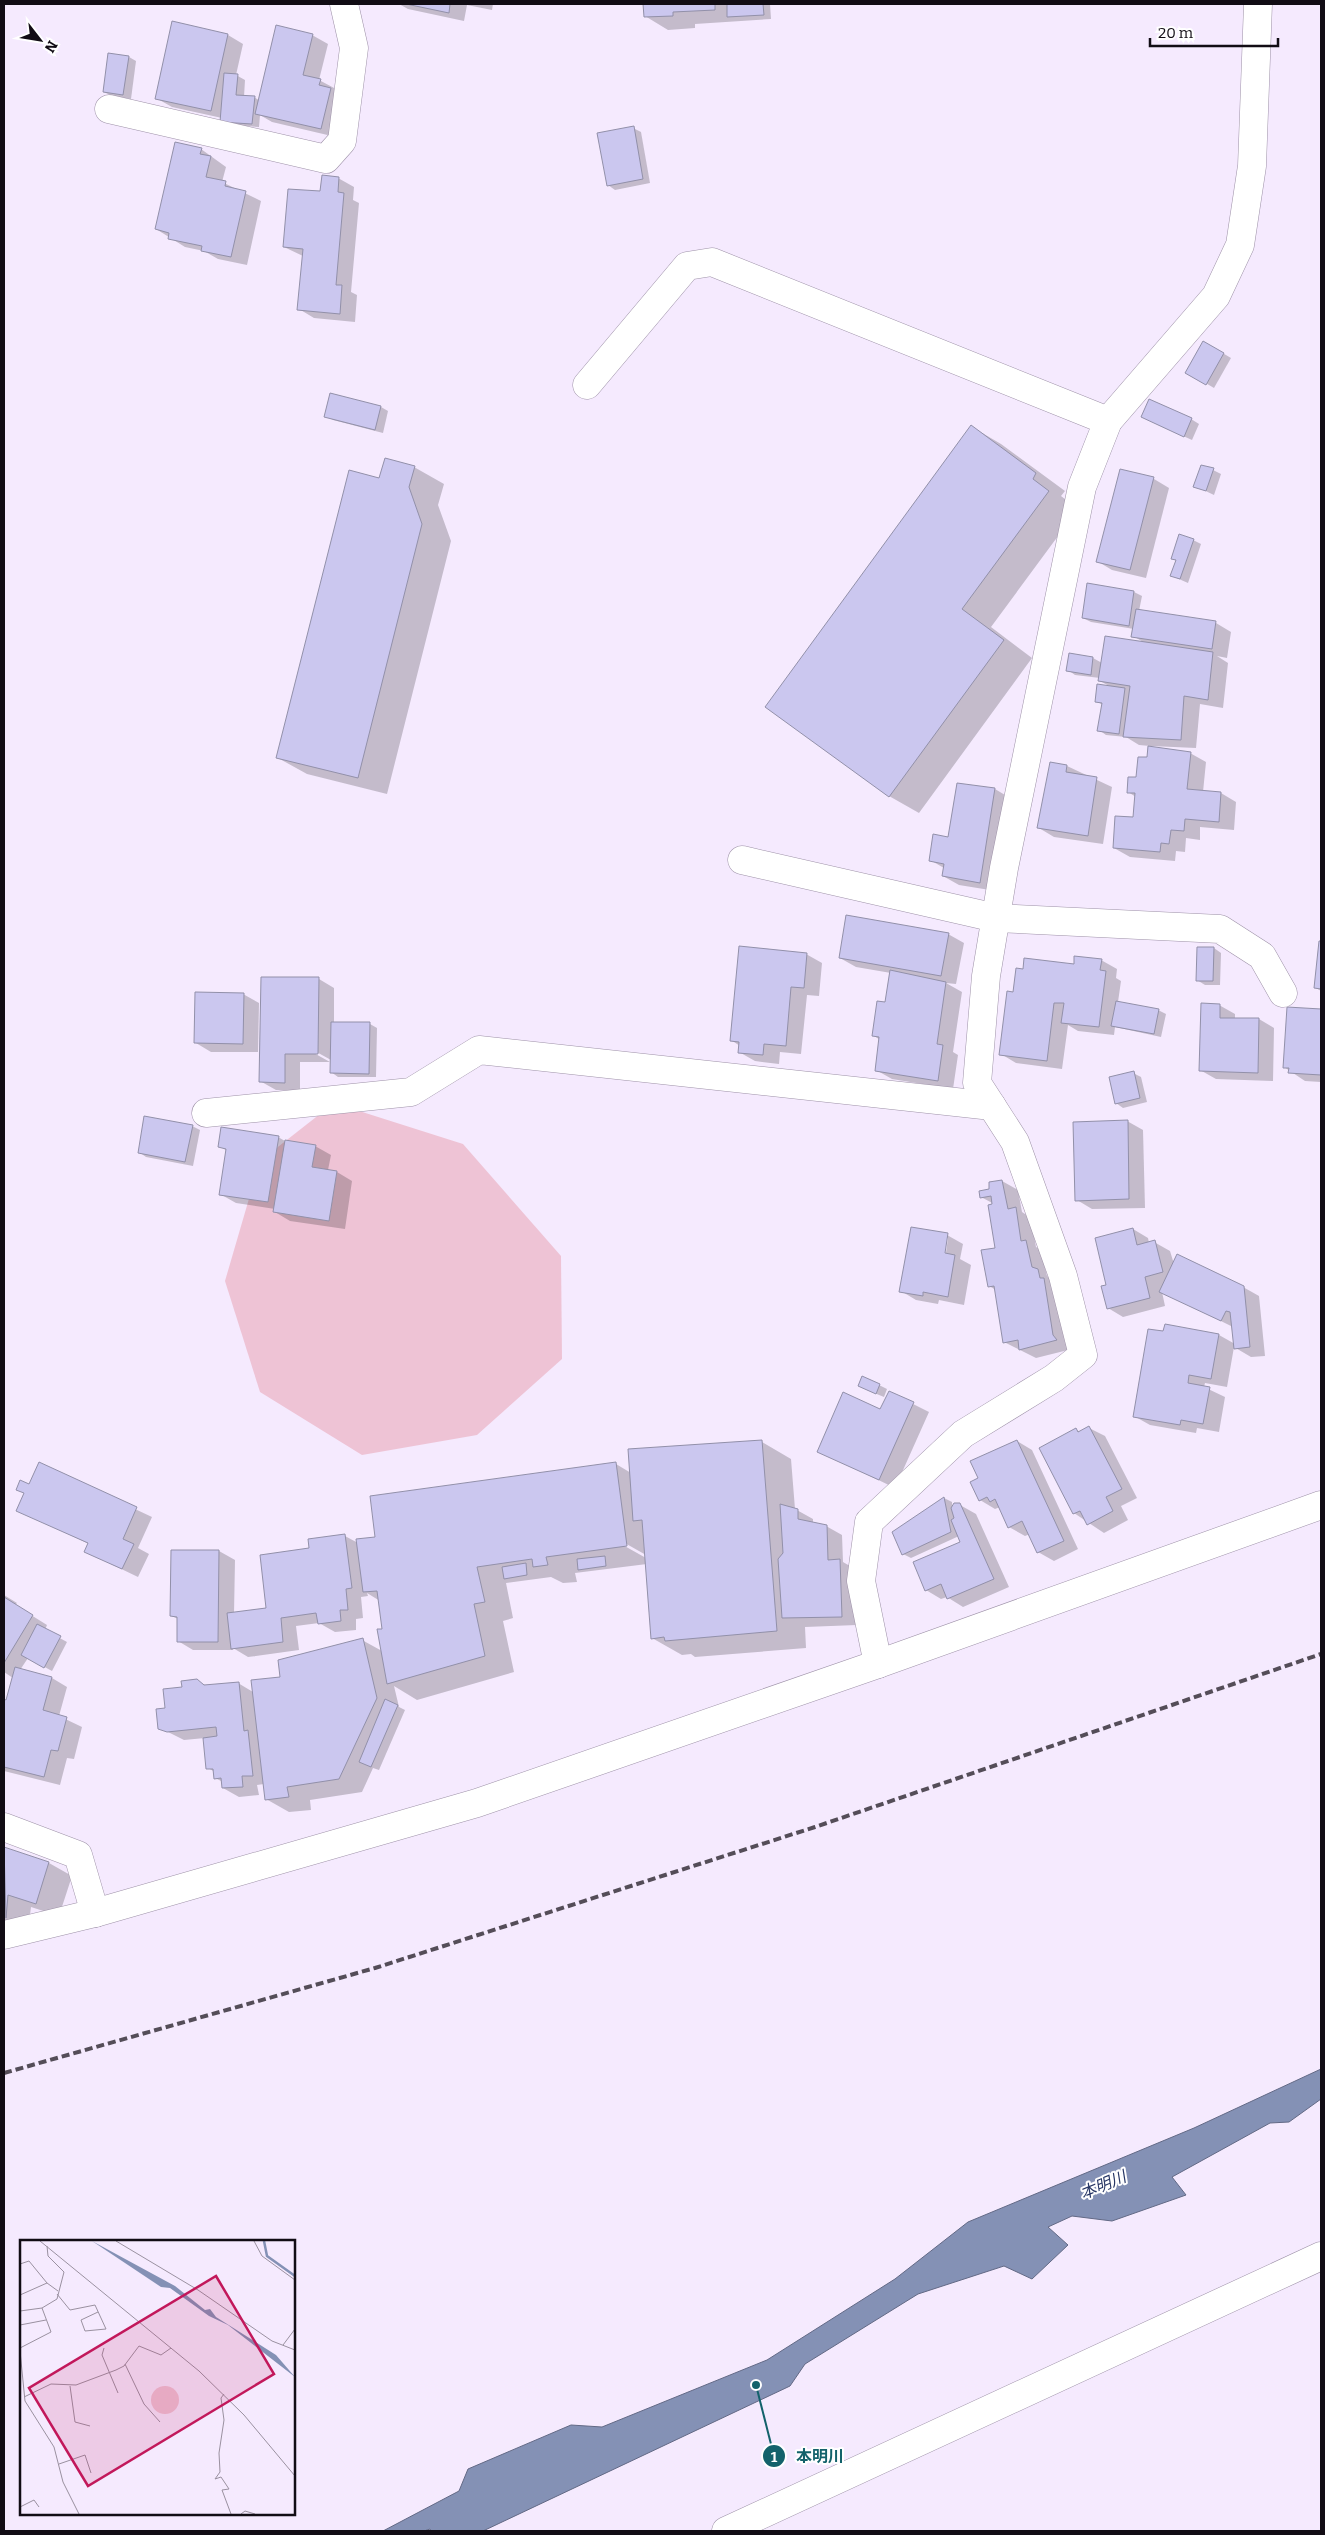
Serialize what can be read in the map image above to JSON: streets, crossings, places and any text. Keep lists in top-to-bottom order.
{
  "water": ["本明川"],
  "places": ["本明川"],
  "scale_bar": "20 m",
  "north": "bottom right"
}
